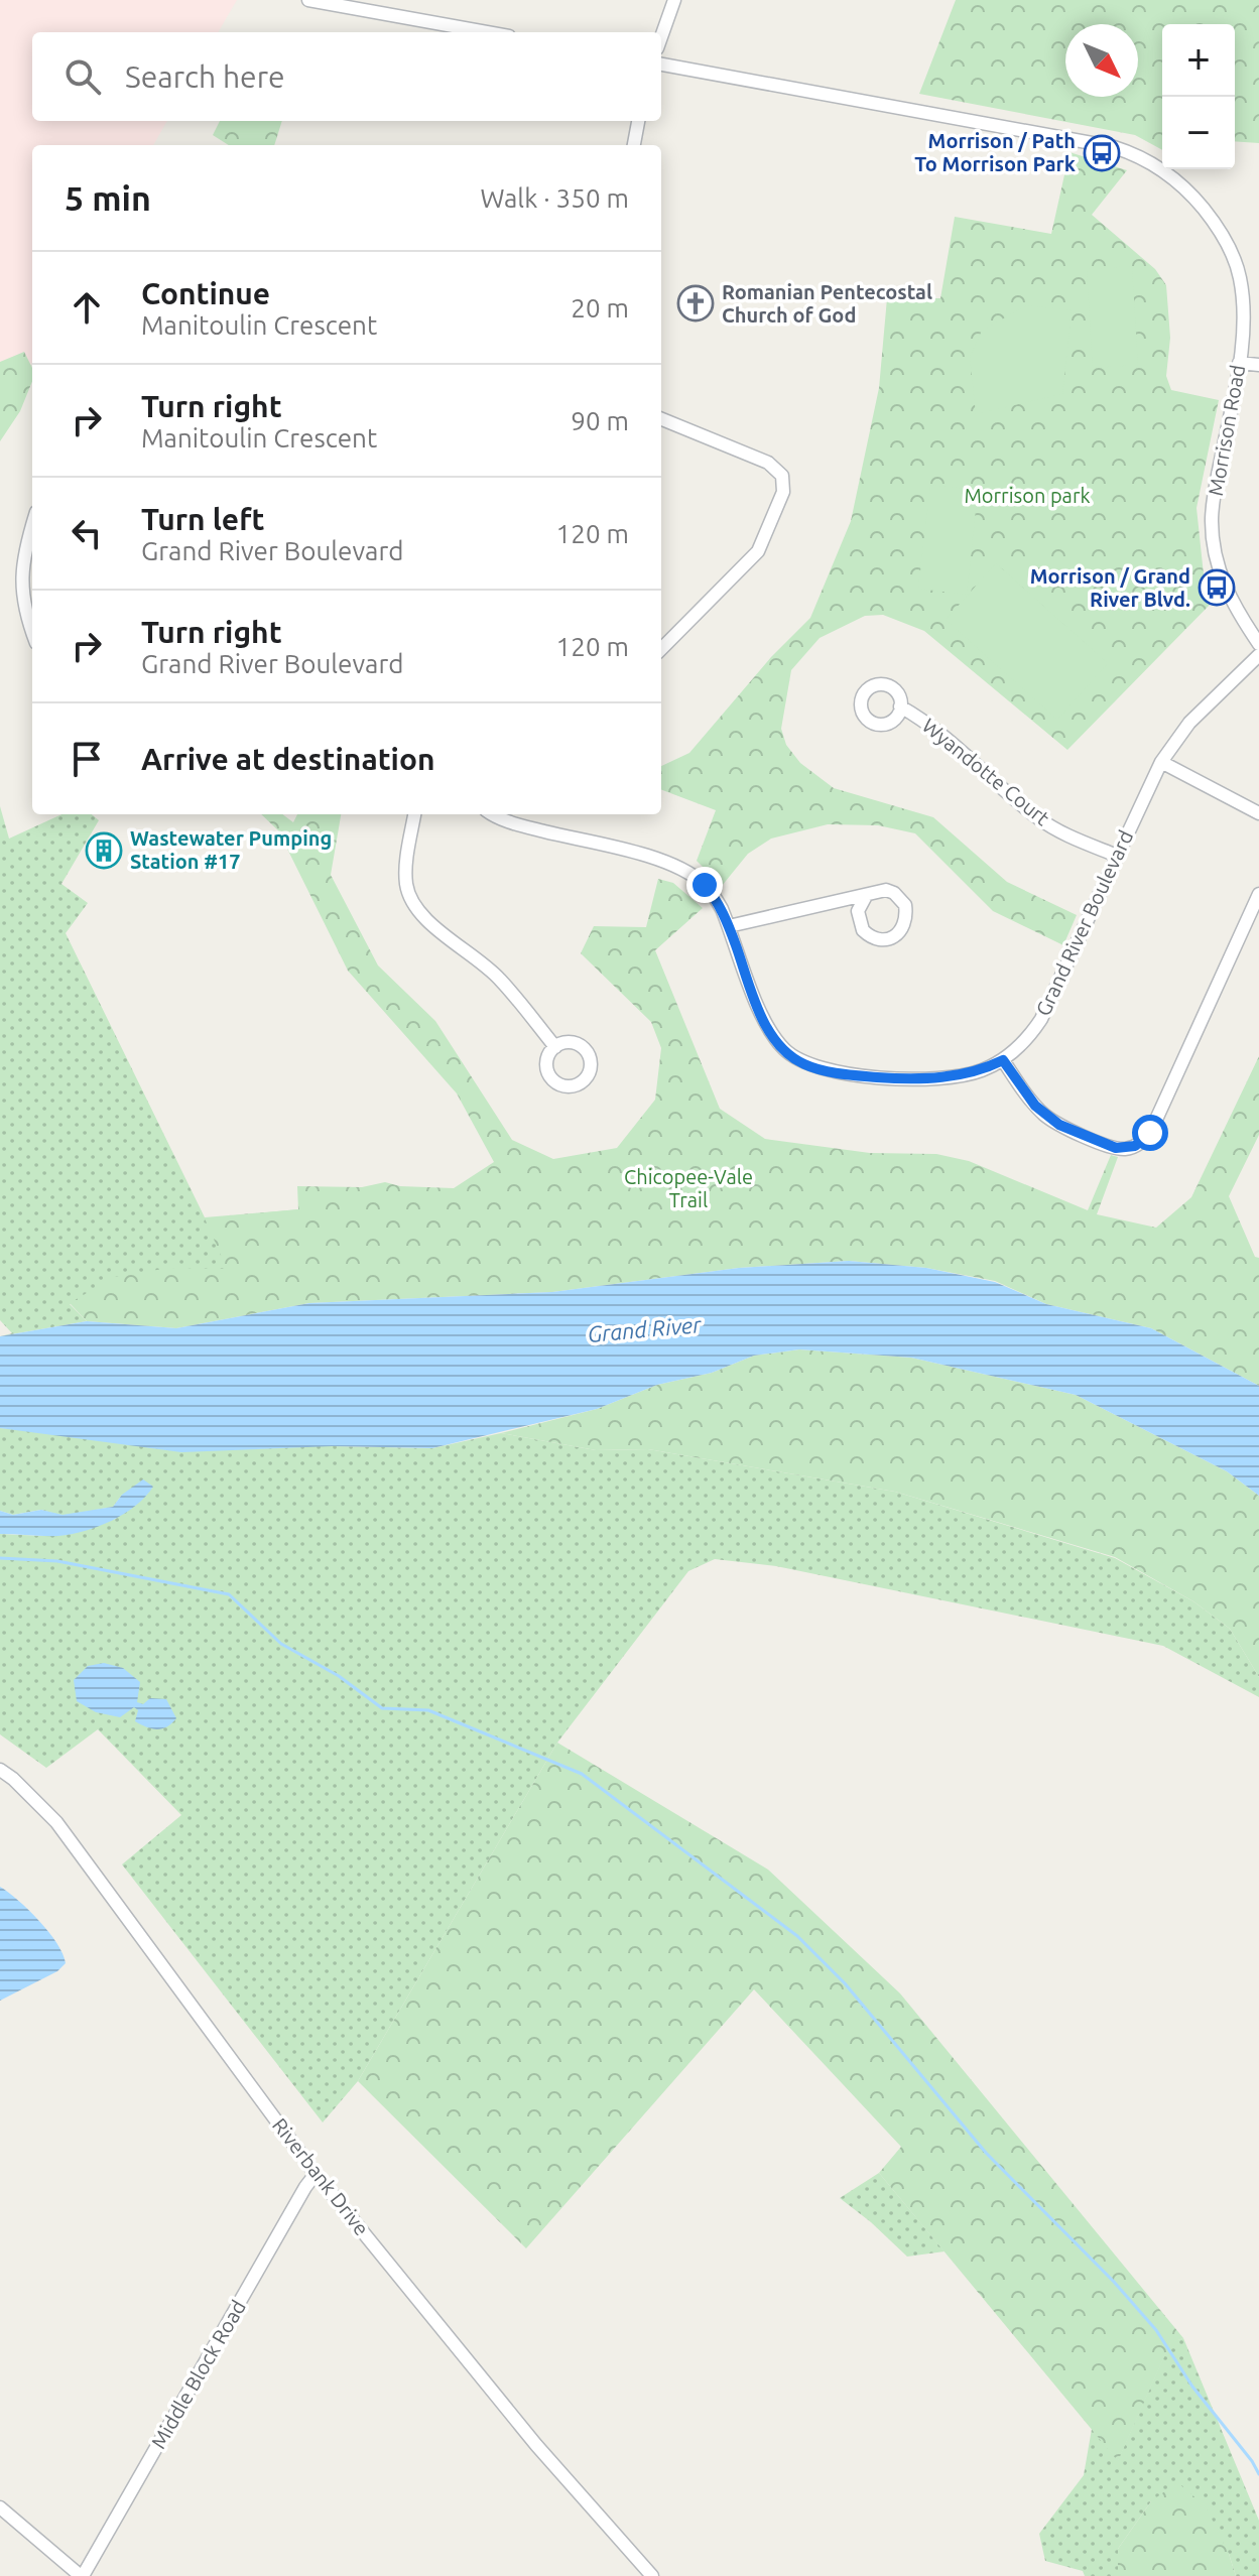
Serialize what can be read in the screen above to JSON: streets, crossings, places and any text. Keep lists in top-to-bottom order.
{
  "streets": {
    "street": [
      "Morrison Road",
      "Wyandotte Court",
      "Grand River Boulevard",
      "Riverbank Drive",
      "Middle Block Road"
    ]
  },
  "crossings": [
    ["Wyandotte Court", "Grand River Boulevard"],
    ["Riverbank Drive", "Middle Block Road"]
  ],
  "water": ["Grand River"],
  "parks": ["Morrison park", "Chicopee-Vale Trail"],
  "places": {
    "bus stop": ["Morrison / Path To Morrison Park", "Morrison / Grand River Blvd."],
    "church": ["Romanian Pentecostal Church of God"],
    "building": ["Wastewater Pumping Station #17"]
  },
  "north": "bottom right",
  "page": {
    "map_buttons": ["+", "−"],
    "search": "Search here",
    "heading": ["5 min", "Walk · 350 m"],
    "list": [
      ["Continue", "Manitoulin Crescent", "20 m"],
      ["Turn right", "Manitoulin Crescent", "90 m"],
      ["Turn left", "Grand River Boulevard", "120 m"],
      ["Turn right", "Grand River Boulevard", "120 m"],
      "Arrive at destination"
    ]
  }
}
